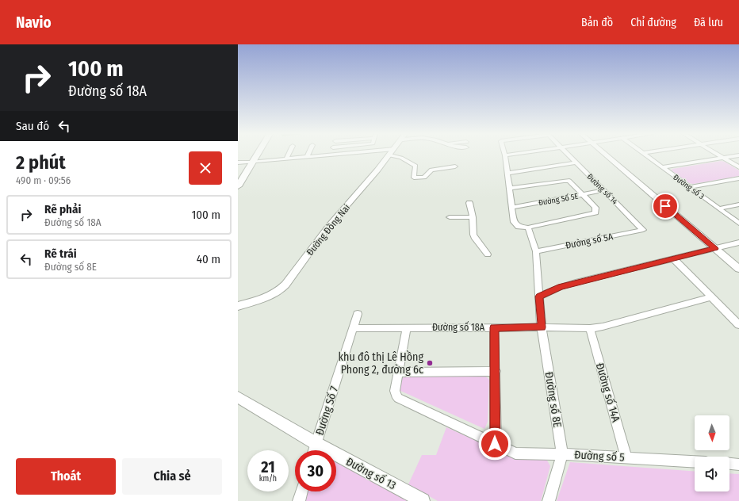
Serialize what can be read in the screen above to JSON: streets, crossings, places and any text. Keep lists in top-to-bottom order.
{
  "streets": {
    "street": [
      "Đường số 3",
      "Đường số 14",
      "Đường Số 5E",
      "Đường Đồng Nai",
      "Đường số 5A",
      "Đường số 18A",
      "Đường số 14A",
      "Đường số 8E",
      "Đường Số 7",
      "Đường số 5",
      "Đường số 13"
    ]
  },
  "crossings": [
    ["Đường số 14", "Đường Số 5E"],
    ["Đường số 14", "Đường số 5A"],
    ["Đường số 5A", "Đường số 8E"],
    ["Đường số 18A", "Đường số 14A"],
    ["Đường số 18A", "Đường số 8E"],
    ["Đường số 18A", "Đường Số 7"],
    ["Đường số 14A", "Đường số 5"],
    ["Đường số 8E", "Đường số 5"],
    ["Đường Số 7", "Đường số 13"]
  ],
  "places": ["khu đô thị Lê Hồng Phong 2, đường 6c"],
  "north": "bottom",
  "page": {
    "header": "Navio",
    "nav": ["Bản đồ", "Chỉ đường", "Đã lưu"],
    "turn": ["100 m", "Đường số 18A"],
    "then": "Sau đó",
    "heading": ["2 phút", "490 m · 09:56"],
    "list": [
      {
        "name": "Rẽ phải",
        "note": "Đường số 18A",
        "value": "100 m"
      },
      {
        "name": "Rẽ trái",
        "note": "Đường số 8E",
        "value": "40 m"
      }
    ],
    "speed": "21 km/h",
    "limit": "30",
    "buttons": ["Thoát", "Chia sẻ"]
  }
}
